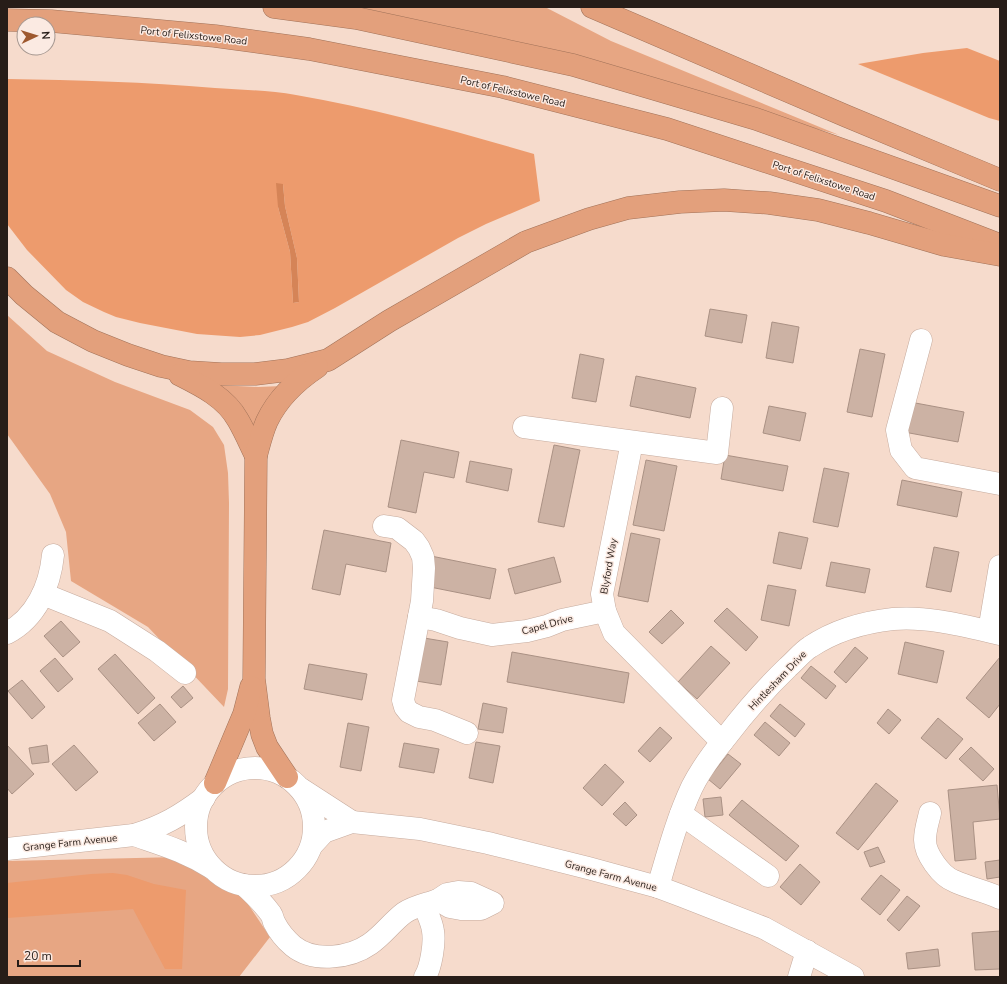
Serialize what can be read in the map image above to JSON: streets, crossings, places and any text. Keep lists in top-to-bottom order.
{
  "streets": {
    "highway": ["Port of Felixstowe Road"],
    "street": [
      "Blyford Way",
      "Capel Drive",
      "Hintlesham Drive",
      "Grange Farm Avenue"
    ]
  },
  "crossings": [
    ["Blyford Way", "Capel Drive"],
    ["Blyford Way", "Hintlesham Drive"],
    ["Hintlesham Drive", "Grange Farm Avenue"]
  ],
  "scale_bar": "20 m",
  "north": "right"
}
